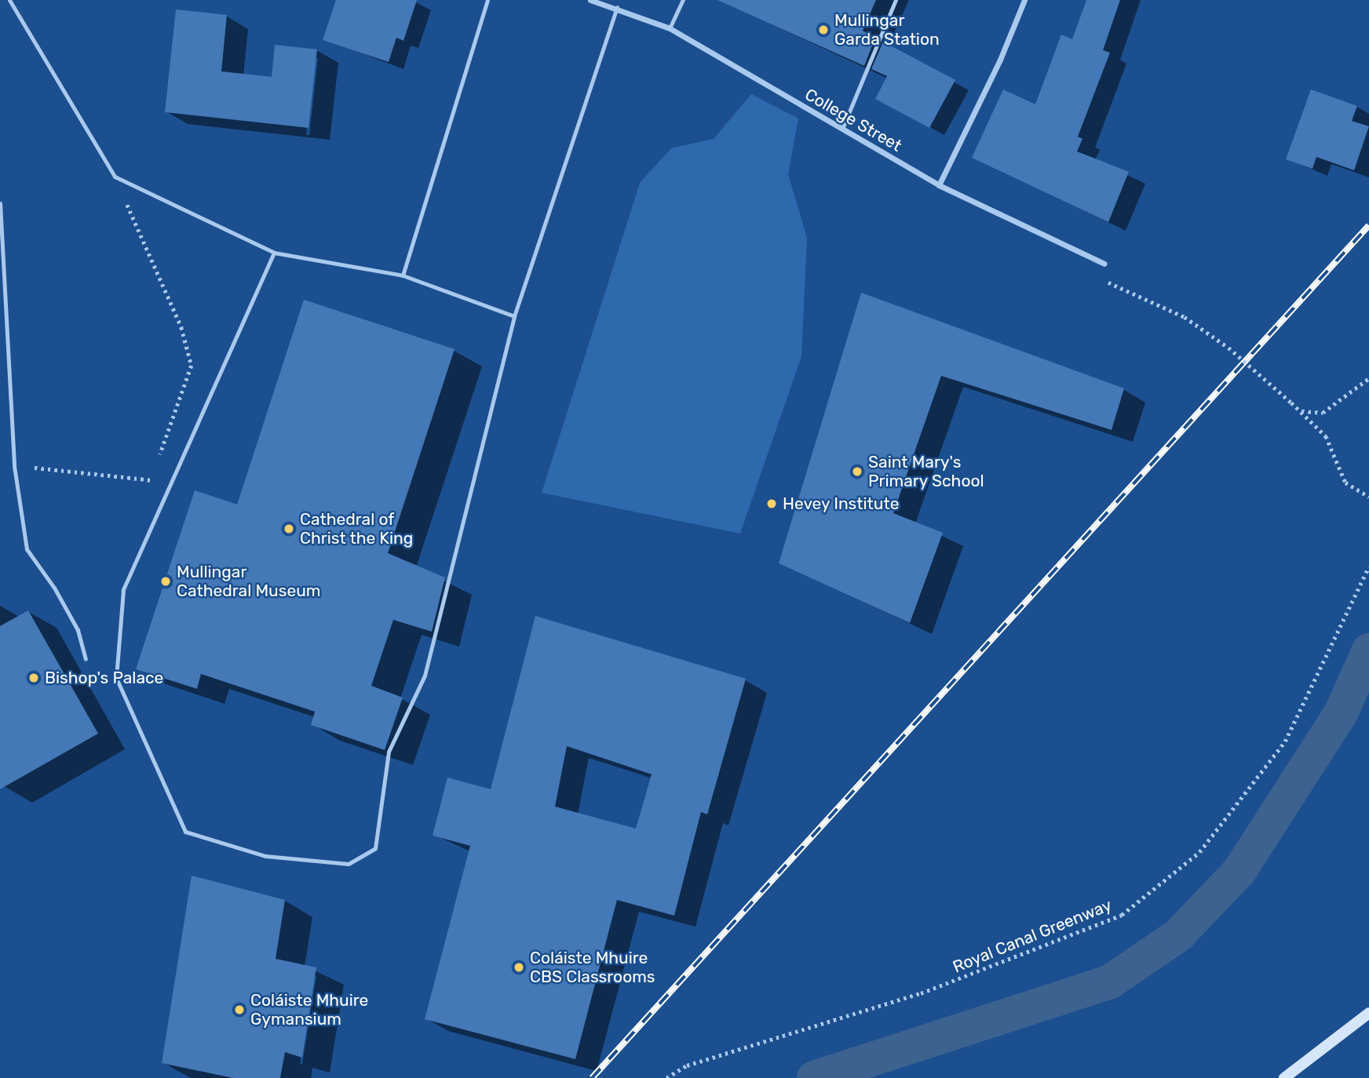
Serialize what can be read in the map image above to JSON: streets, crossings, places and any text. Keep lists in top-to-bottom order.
{
  "streets": {
    "street": ["College Street"],
    "path": ["Royal Canal Greenway"]
  },
  "places": [
    "Mullingar Garda Station",
    "Saint Mary's Primary School",
    "Hevey Institute",
    "Cathedral of Christ the King",
    "Mullingar Cathedral Museum",
    "Bishop's Palace",
    "Coláiste Mhuire CBS Classrooms",
    "Coláiste Mhuire Gymansium"
  ]
}
